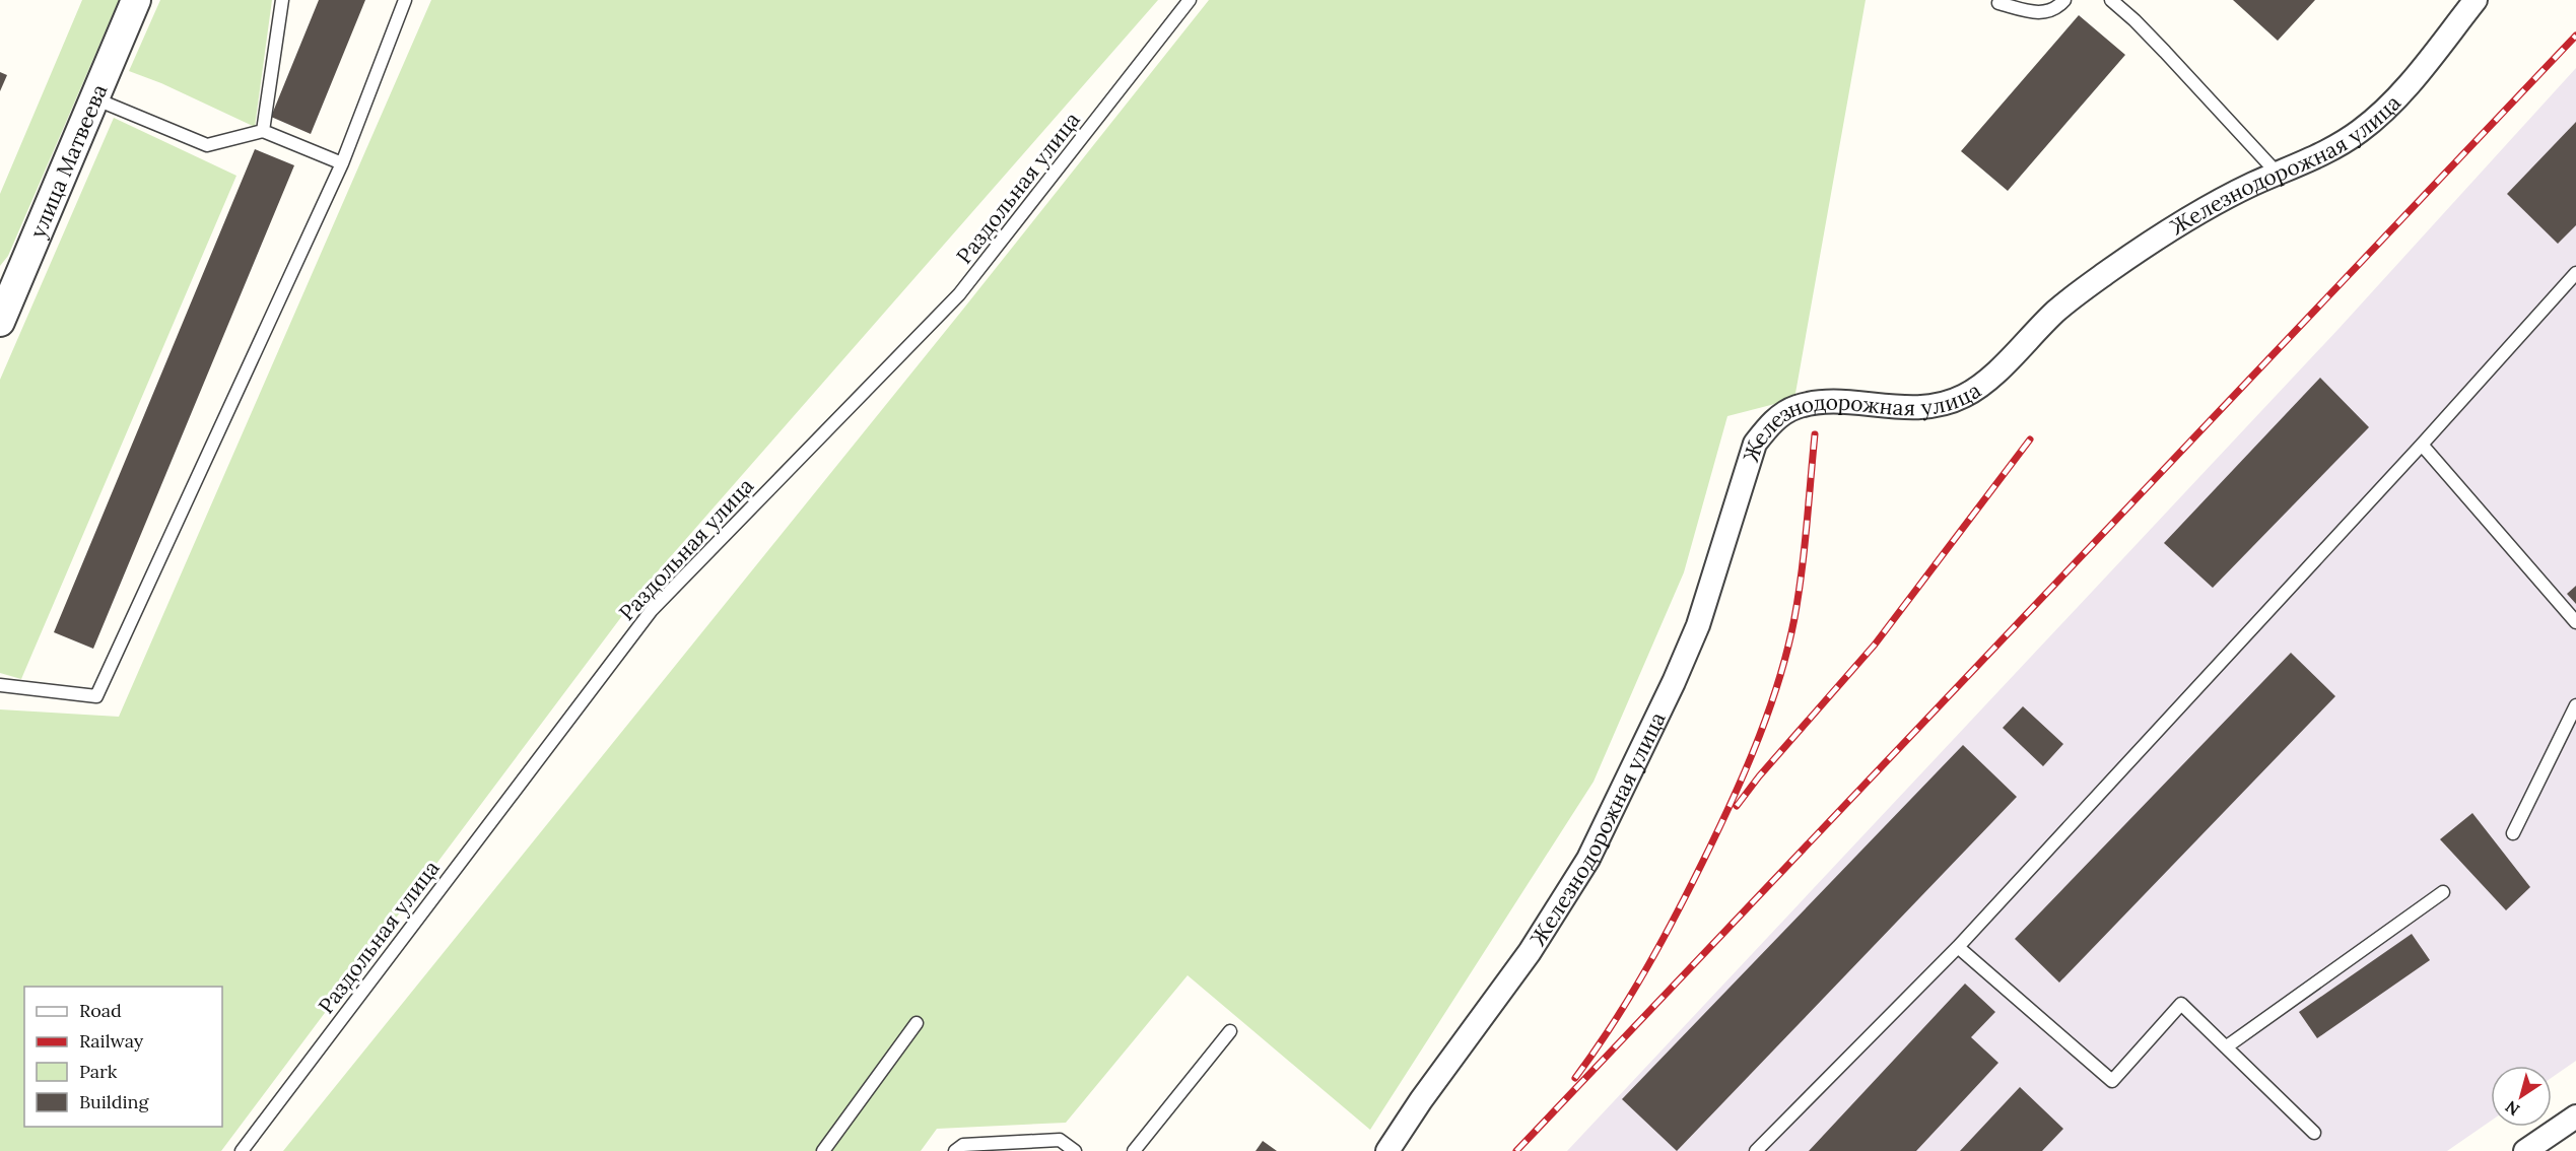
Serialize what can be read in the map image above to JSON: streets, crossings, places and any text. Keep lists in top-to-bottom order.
{
  "streets": {
    "street": ["улица Матвеева", "Железнодорожная улица"],
    "lane": ["Раздольная улица"]
  },
  "legend": [
    "Road",
    "Railway",
    "Park",
    "Building"
  ],
  "north": "bottom left"
}
